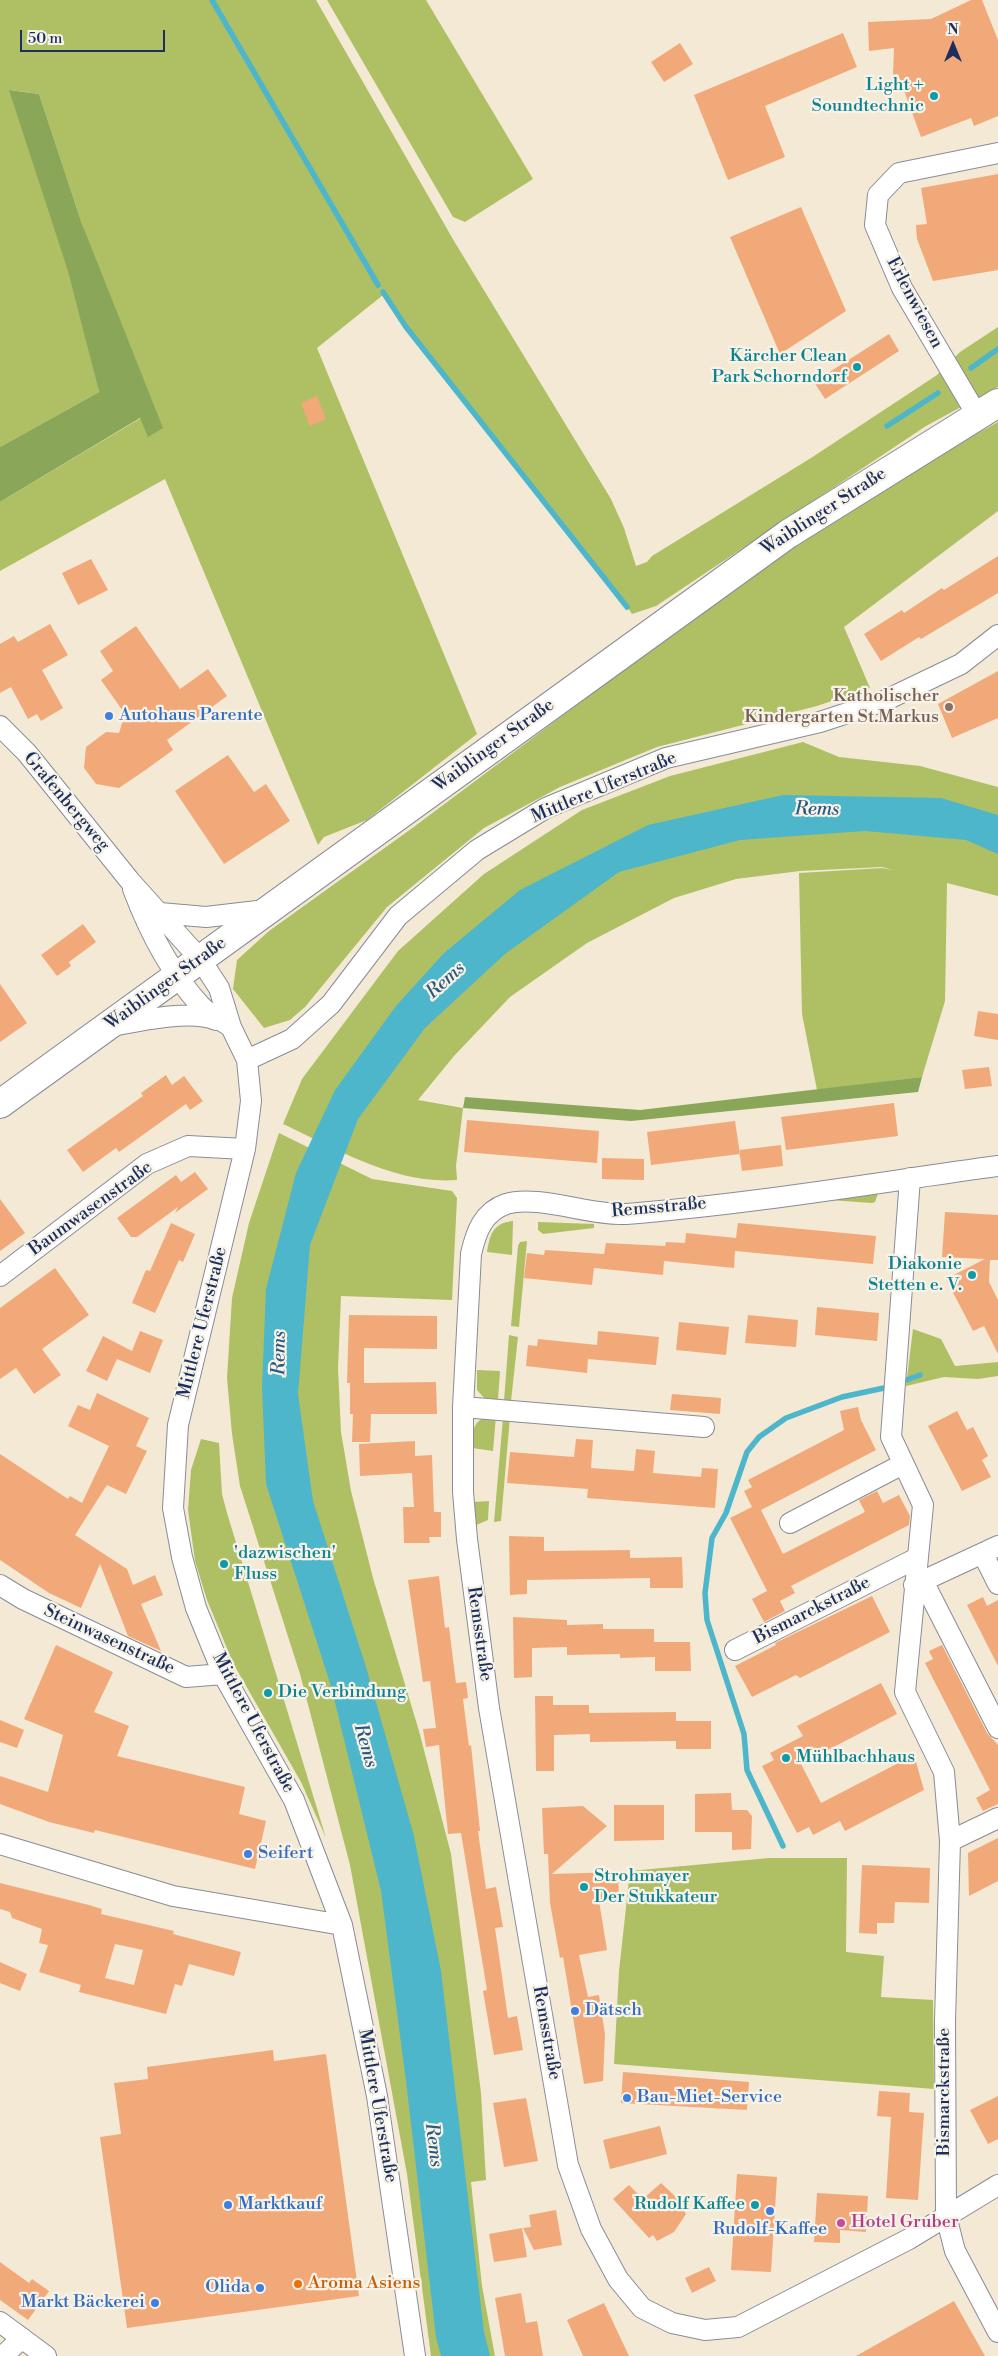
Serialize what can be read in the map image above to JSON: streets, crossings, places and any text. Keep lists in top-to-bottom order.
{
  "streets": {
    "main road": ["Waiblinger Straße"],
    "street": [
      "Erlenwiesen",
      "Mittlere Uferstraße",
      "Grafenbergweg",
      "Remsstraße",
      "Baumwasenstraße",
      "Bismarckstraße",
      "Steinwasenstraße"
    ]
  },
  "crossings": [
    ["Erlenwiesen", "Waiblinger Straße"],
    ["Waiblinger Straße", "Mittlere Uferstraße"],
    ["Waiblinger Straße", "Grafenbergweg"],
    ["Mittlere Uferstraße", "Grafenbergweg"],
    ["Mittlere Uferstraße", "Baumwasenstraße"],
    ["Mittlere Uferstraße", "Steinwasenstraße"],
    ["Remsstraße", "Bismarckstraße"]
  ],
  "water": ["Rems"],
  "places": [
    "Light + Soundtechnic",
    "Kärcher Clean Park Schorndorf",
    "Katholischer Kindergarten St.Markus",
    "Autohaus Parente",
    "Diakonie Stetten e. V.",
    "'dazwischen' Fluss",
    "Die Verbindung",
    "Mühlbachhaus",
    "Seifert",
    "Strohmayer Der Stukkateur",
    "Dätsch",
    "Bau-Miet-Service",
    "Marktkauf",
    "Rudolf Kaffee",
    "Rudolf-Kaffee",
    "Hotel Gruber",
    "Aroma Asiens",
    "Olida",
    "Markt Bäckerei"
  ],
  "scale_bar": "50 m",
  "north": "top"
}
